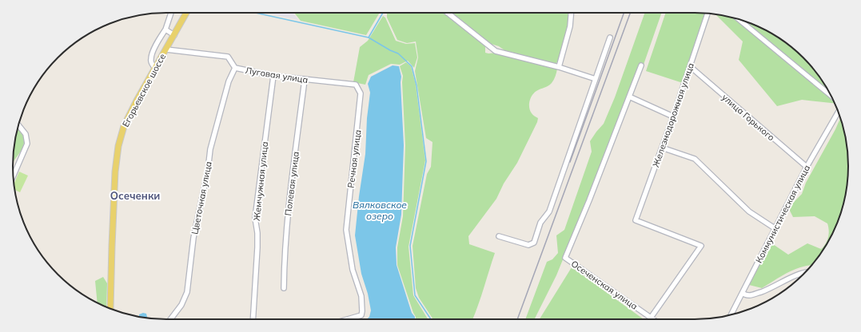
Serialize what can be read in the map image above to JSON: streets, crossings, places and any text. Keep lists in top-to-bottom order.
{
  "streets": {
    "main road": ["Егорьевское шоссе"],
    "street": [
      "Луговая улица",
      "Железнодорожная улица",
      "улица Горького",
      "Речная улица",
      "Жемчужная улица",
      "Полевая улица",
      "Цветочная улица",
      "Коммунистическая улица",
      "Осеченская улица"
    ]
  },
  "crossings": [
    ["Луговая улица", "Егорьевское шоссе"],
    ["Луговая улица", "Речная улица"],
    ["Луговая улица", "Жемчужная улица"],
    ["Луговая улица", "Полевая улица"],
    ["Луговая улица", "Цветочная улица"],
    ["Железнодорожная улица", "улица Горького"],
    ["Железнодорожная улица", "Осеченская улица"],
    ["улица Горького", "Коммунистическая улица"]
  ],
  "districts": ["Осеченки"],
  "water": ["Вялковское озеро"]
}
